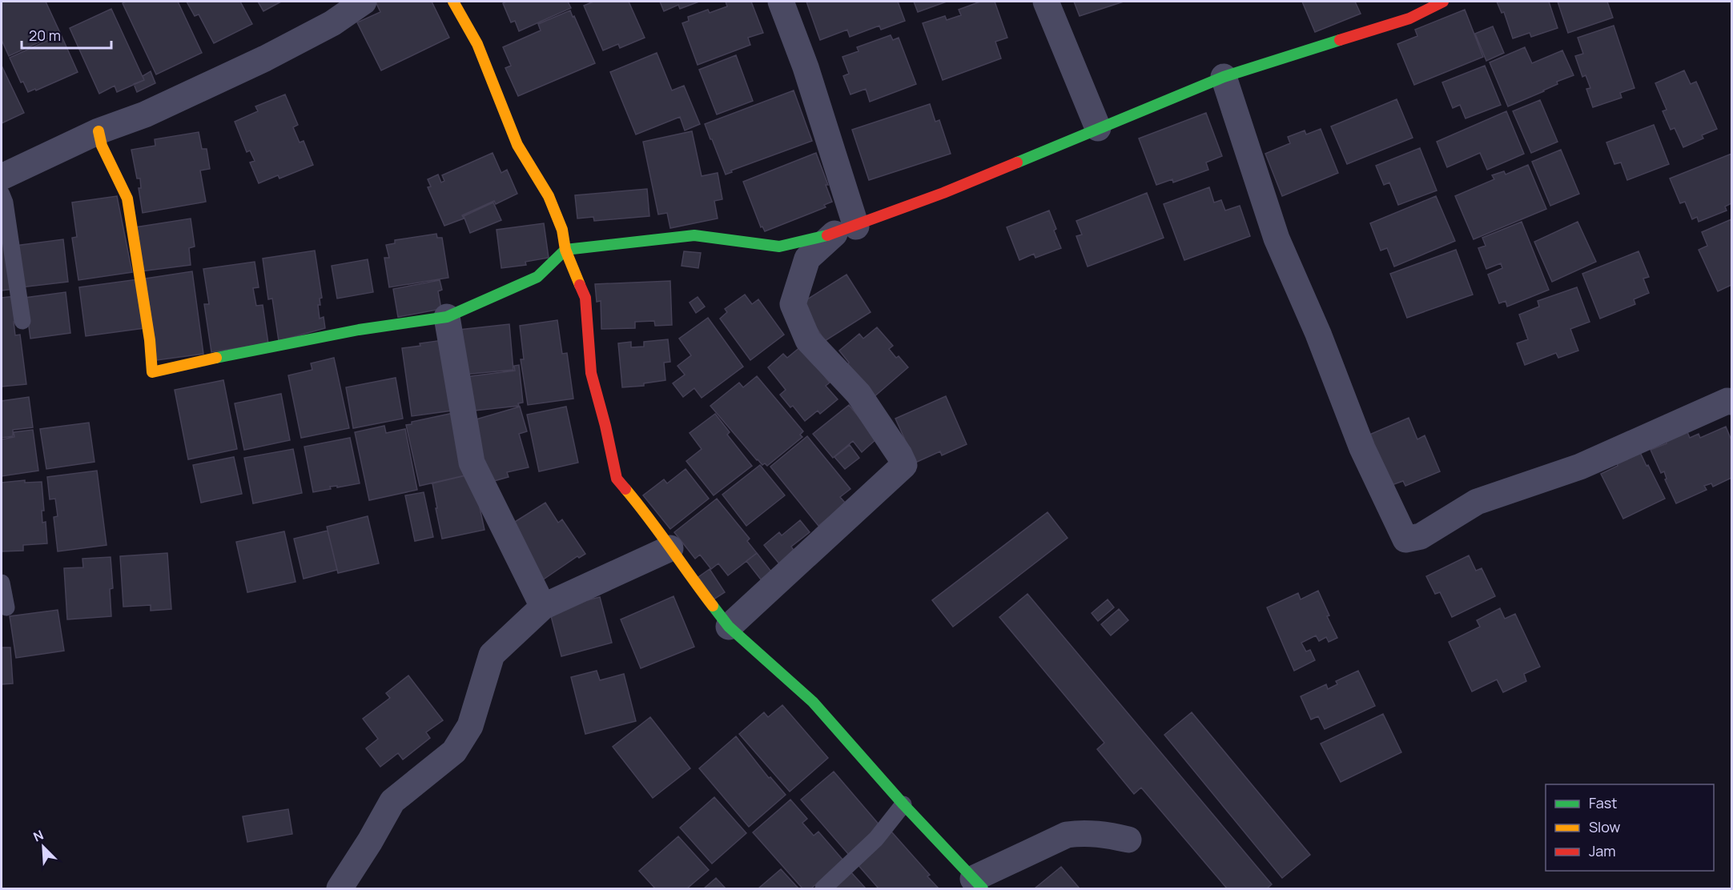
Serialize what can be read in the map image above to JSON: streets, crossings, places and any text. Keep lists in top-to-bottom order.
{
  "legend": ["Fast", "Slow", "Jam"],
  "scale_bar": "20 m",
  "north": "top left"
}
